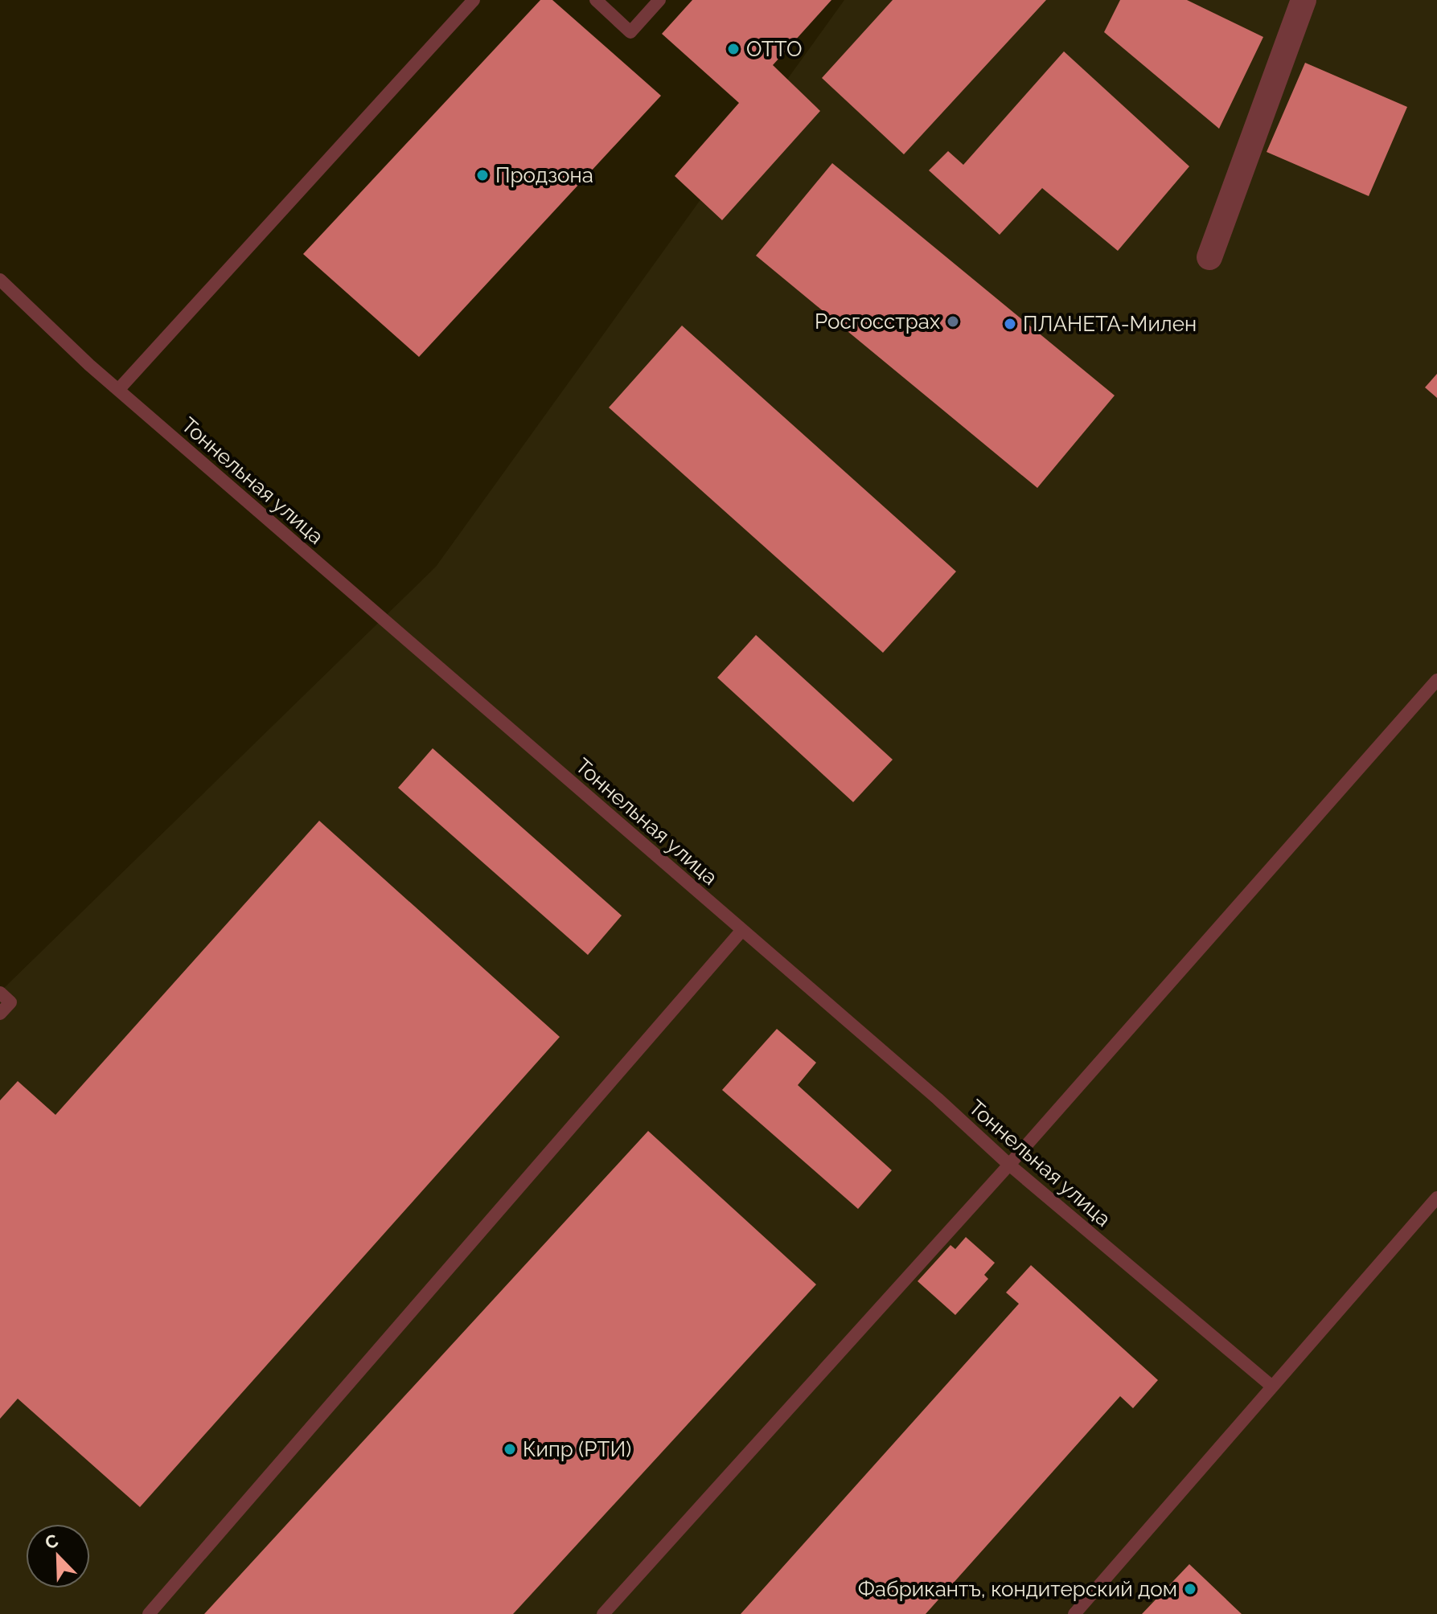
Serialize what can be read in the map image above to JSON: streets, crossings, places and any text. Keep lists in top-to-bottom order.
{
  "streets": {
    "lane": ["Тоннельная улица"]
  },
  "places": [
    "ОТТО",
    "Продзона",
    "Росгосстрах",
    "ПЛАНЕТА-Милен",
    "Кипр (РТИ)",
    "Фабрикантъ, кондитерский дом"
  ],
  "north": "top left"
}
